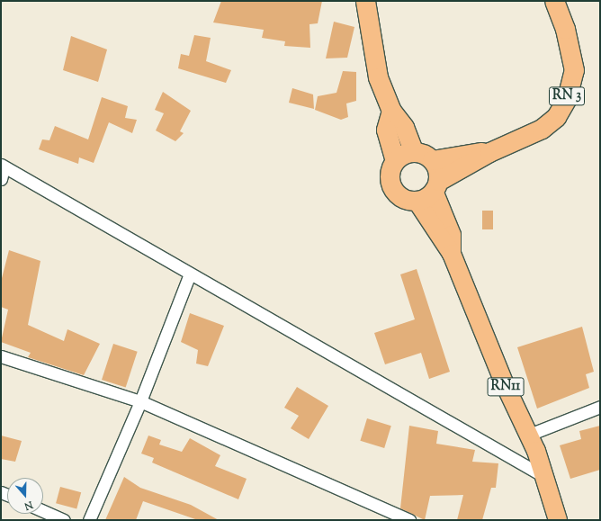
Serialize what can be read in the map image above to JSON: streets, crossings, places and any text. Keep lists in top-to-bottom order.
{
  "streets": {
    "highway": ["RN 3"],
    "main road": ["RN11"]
  },
  "crossings": [
    ["RN 3", "RN11"]
  ],
  "north": "bottom"
}
